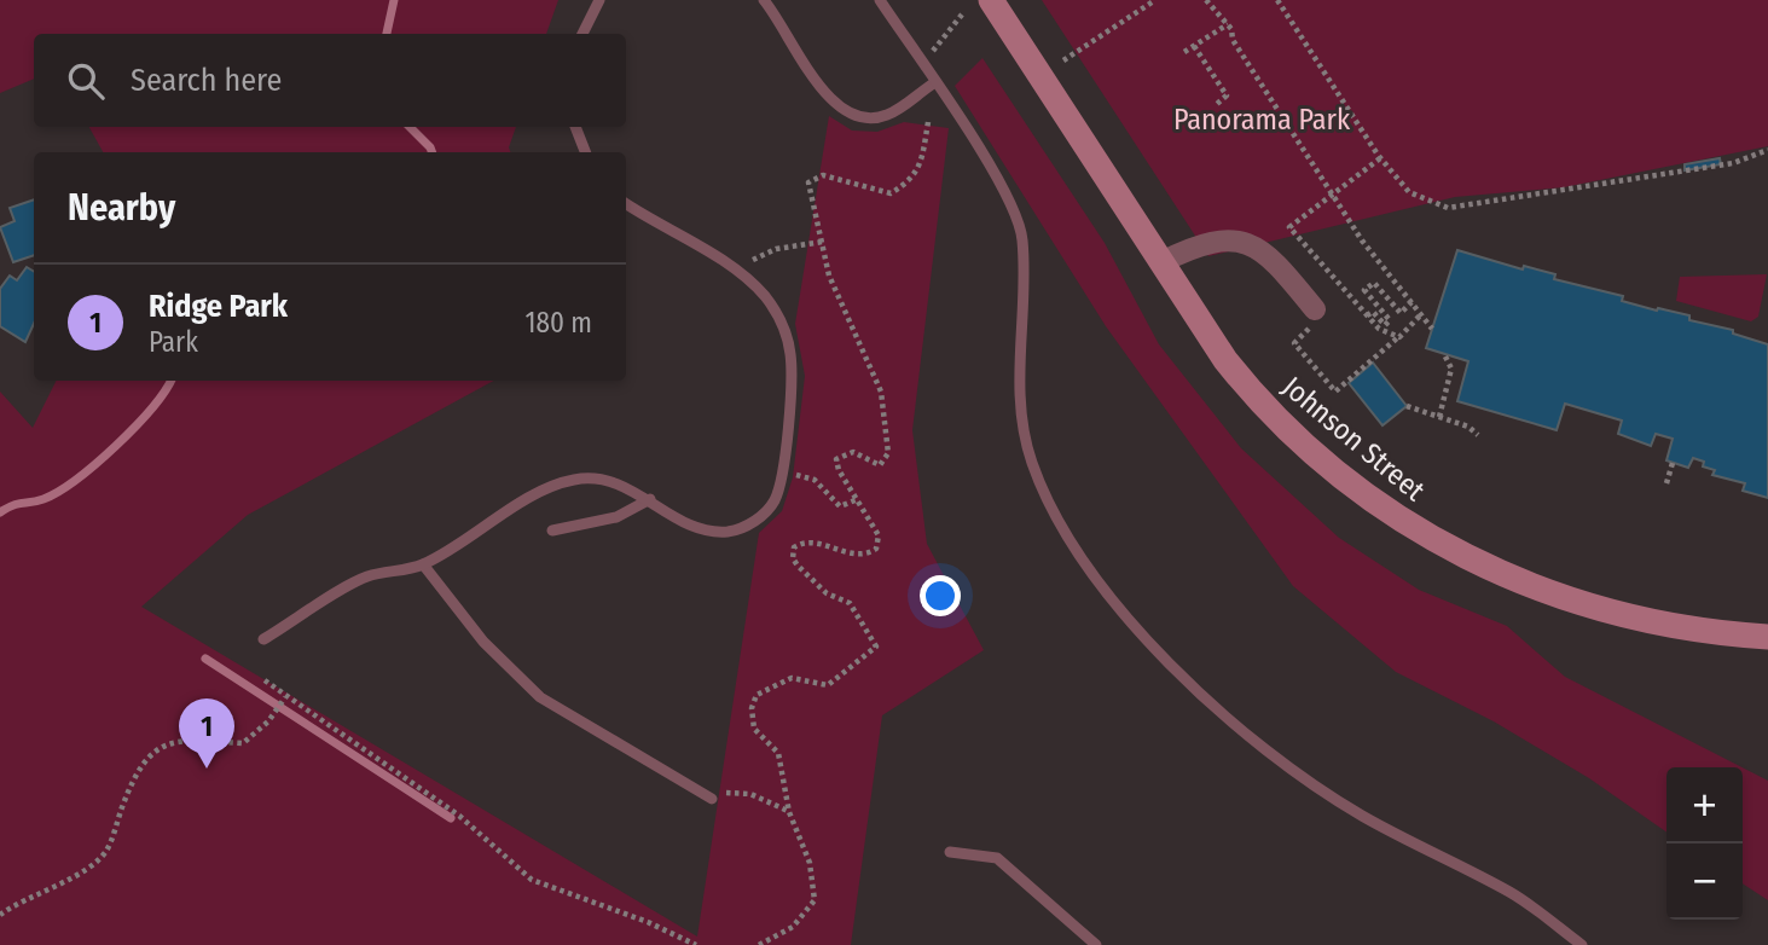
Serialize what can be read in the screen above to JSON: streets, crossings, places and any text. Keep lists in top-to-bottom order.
{
  "streets": {
    "street": ["Johnson Street"]
  },
  "parks": ["Panorama Park"],
  "page": {
    "search": "Search here",
    "heading": "Nearby",
    "list": [
      {
        "mark": "1",
        "name": "Ridge Park",
        "note": "Park",
        "value": "180 m"
      }
    ],
    "pins": "1",
    "map_buttons": ["+", "−"]
  }
}
